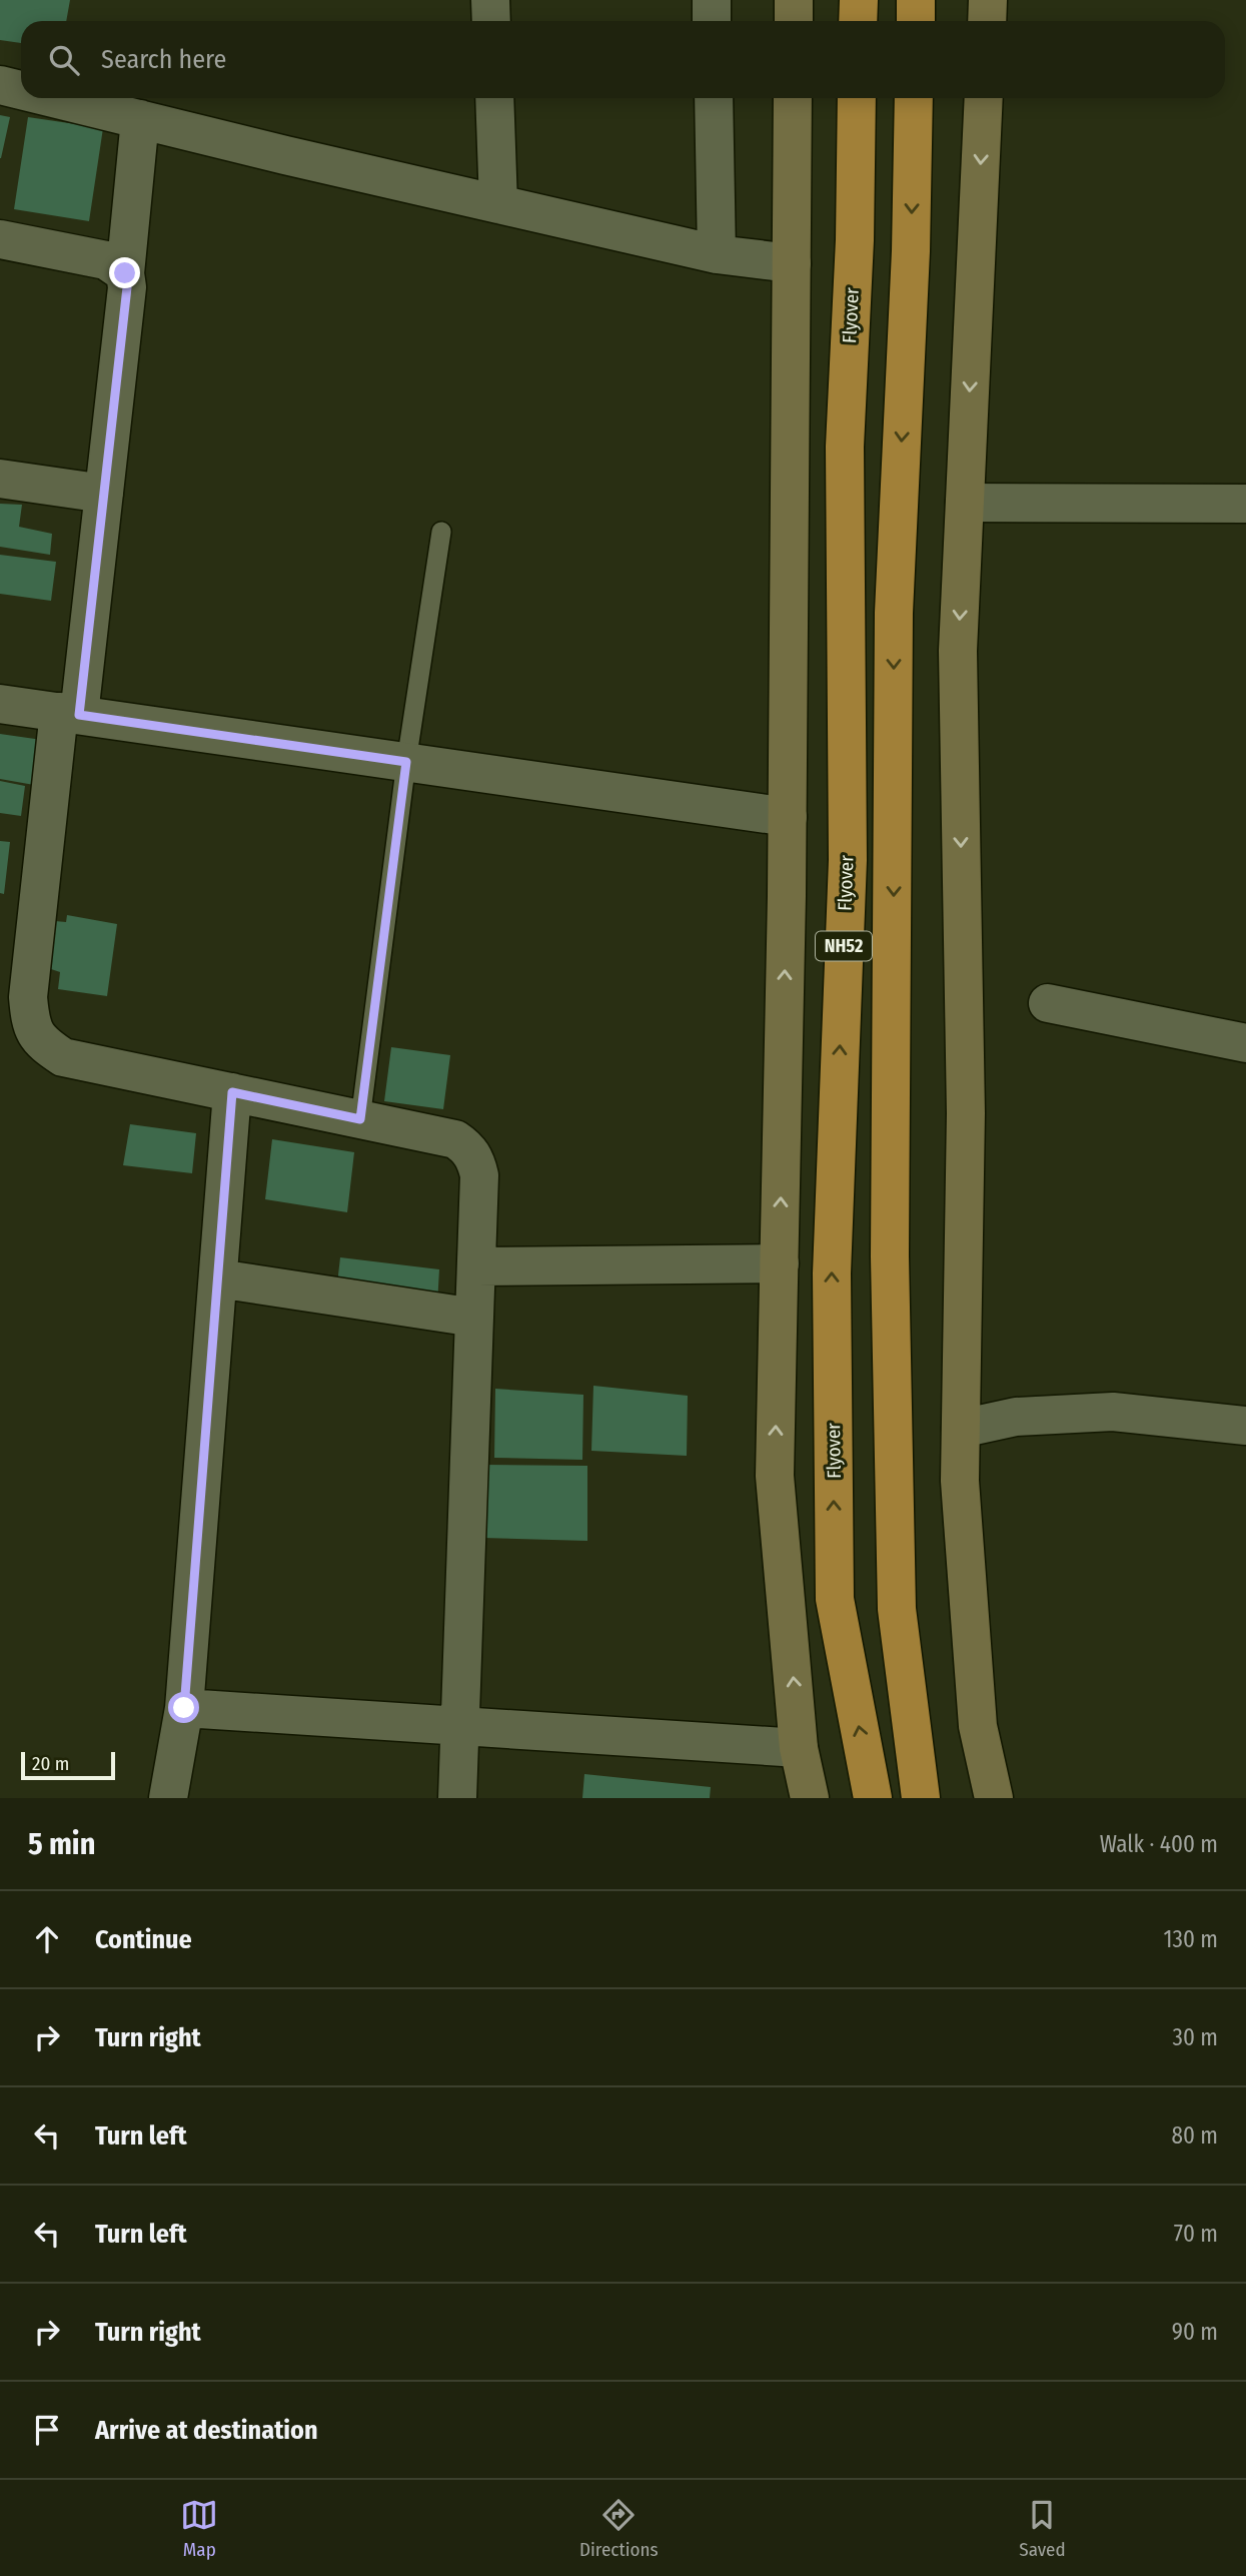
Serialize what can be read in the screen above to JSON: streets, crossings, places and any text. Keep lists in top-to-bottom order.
{
  "streets": {
    "highway": ["Flyover", "NH52"]
  },
  "scale_bar": "20 m",
  "page": {
    "search": "Search here",
    "scale": "20 m",
    "heading": ["5 min", "Walk · 400 m"],
    "list": [
      ["Continue", "130 m"],
      ["Turn right", "30 m"],
      ["Turn left", "80 m"],
      ["Turn left", "70 m"],
      ["Turn right", "90 m"],
      "Arrive at destination"
    ],
    "nav": ["Map", "Directions", "Saved"]
  }
}
